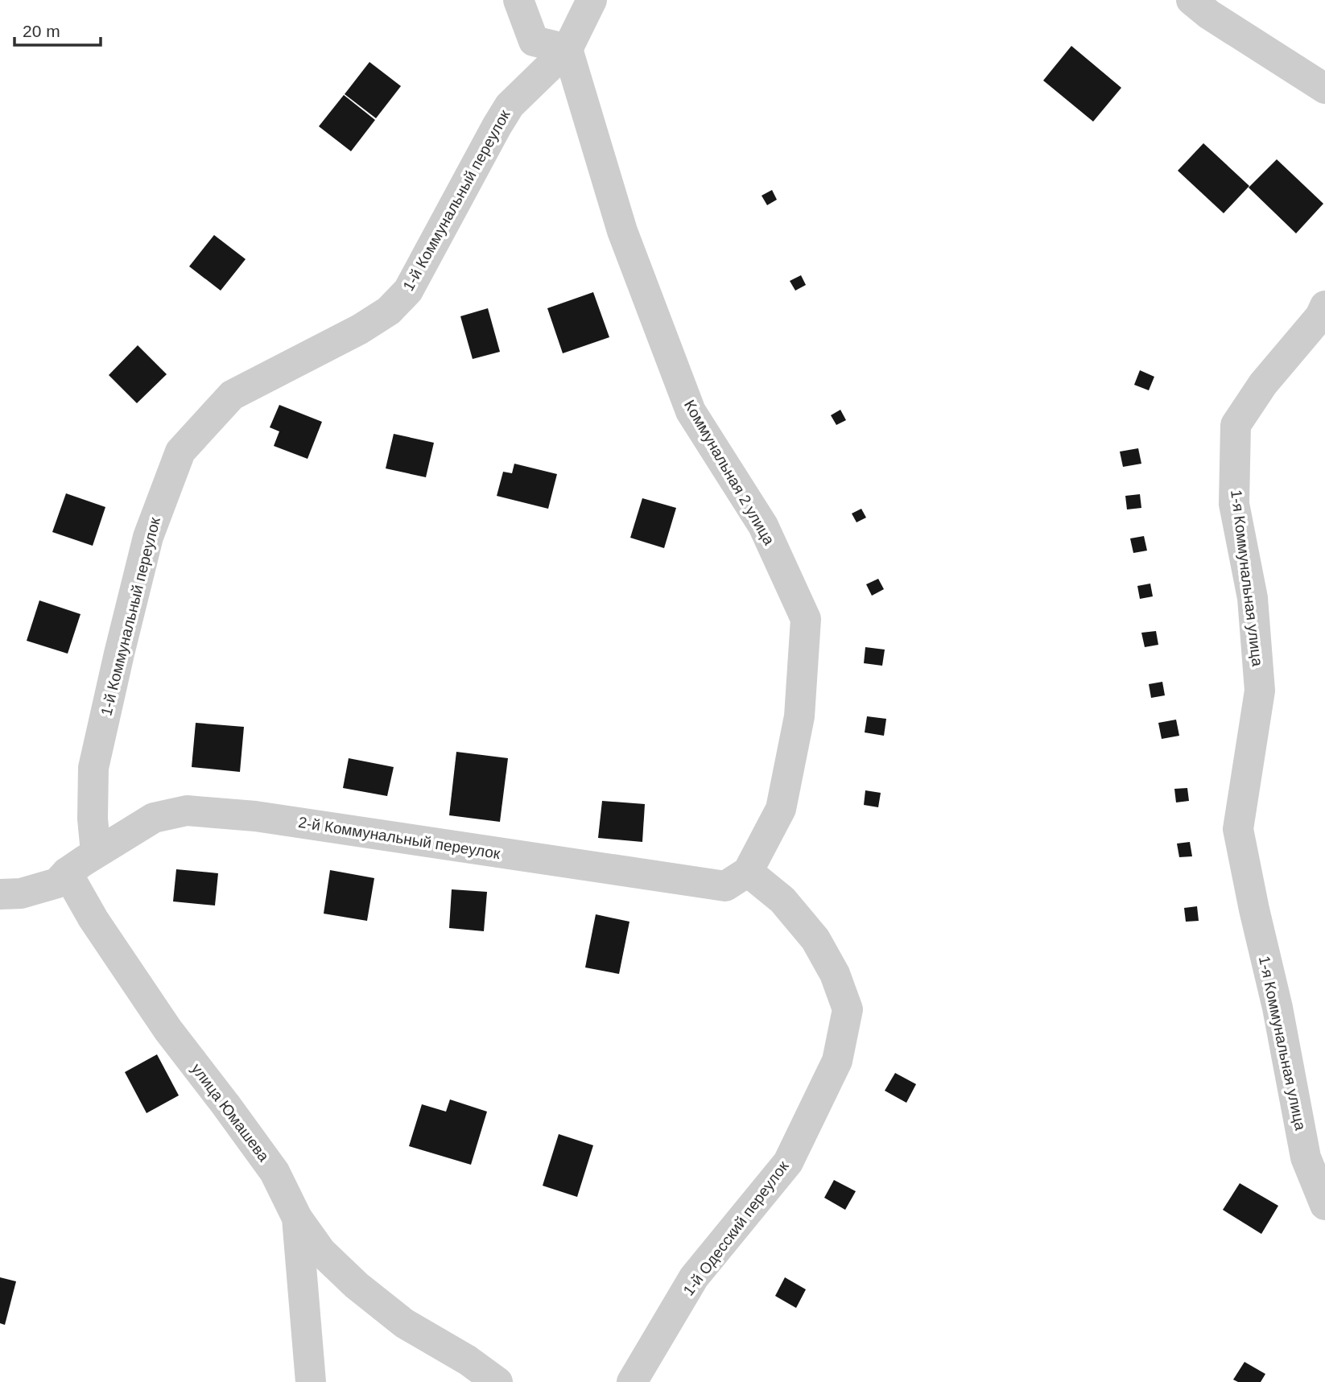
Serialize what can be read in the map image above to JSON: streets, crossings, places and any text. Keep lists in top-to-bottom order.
{
  "streets": {
    "street": [
      "1-й Коммунальный переулок",
      "Коммунальная 2 улица",
      "1-я Коммунальная улица",
      "2-й Коммунальный переулок",
      "улица Юмашева",
      "1-й Одесский переулок"
    ]
  },
  "crossings": [
    ["1-й Коммунальный переулок", "Коммунальная 2 улица"],
    ["1-й Коммунальный переулок", "2-й Коммунальный переулок"],
    ["1-й Коммунальный переулок", "улица Юмашева"],
    ["Коммунальная 2 улица", "2-й Коммунальный переулок"],
    ["Коммунальная 2 улица", "1-й Одесский переулок"],
    ["2-й Коммунальный переулок", "улица Юмашева"],
    ["2-й Коммунальный переулок", "1-й Одесский переулок"]
  ],
  "scale_bar": "20 m"
}
